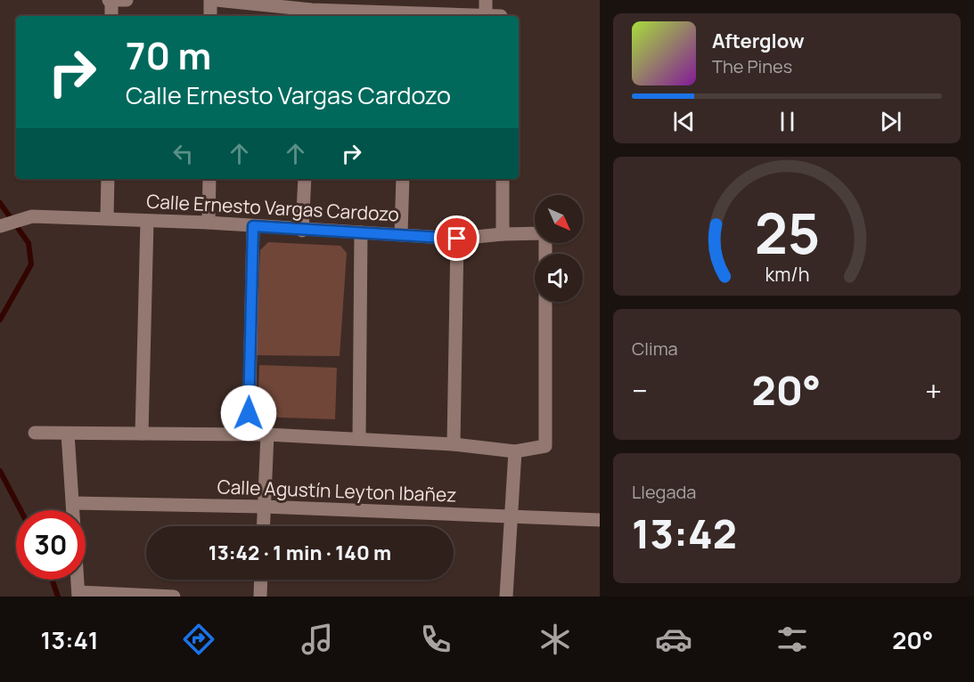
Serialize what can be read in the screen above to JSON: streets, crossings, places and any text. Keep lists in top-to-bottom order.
{
  "streets": {
    "street": ["Calle Ernesto Vargas Cardozo", "Calle Agustín Leyton Ibañez"]
  },
  "north": "bottom right",
  "page": {
    "turn": ["70 m", "Calle Ernesto Vargas Cardozo"],
    "song": ["Afterglow", "The Pines"],
    "tile": [
      "Clima",
      ["Llegada", "13:42"]
    ],
    "heat": ["−", "20°", "+"],
    "limit": "30",
    "trip": "13:42 · 1 min · 140 m",
    "tabs": ["13:41", "20°"],
    "gauge": ["25", "km/h"]
  }
}
